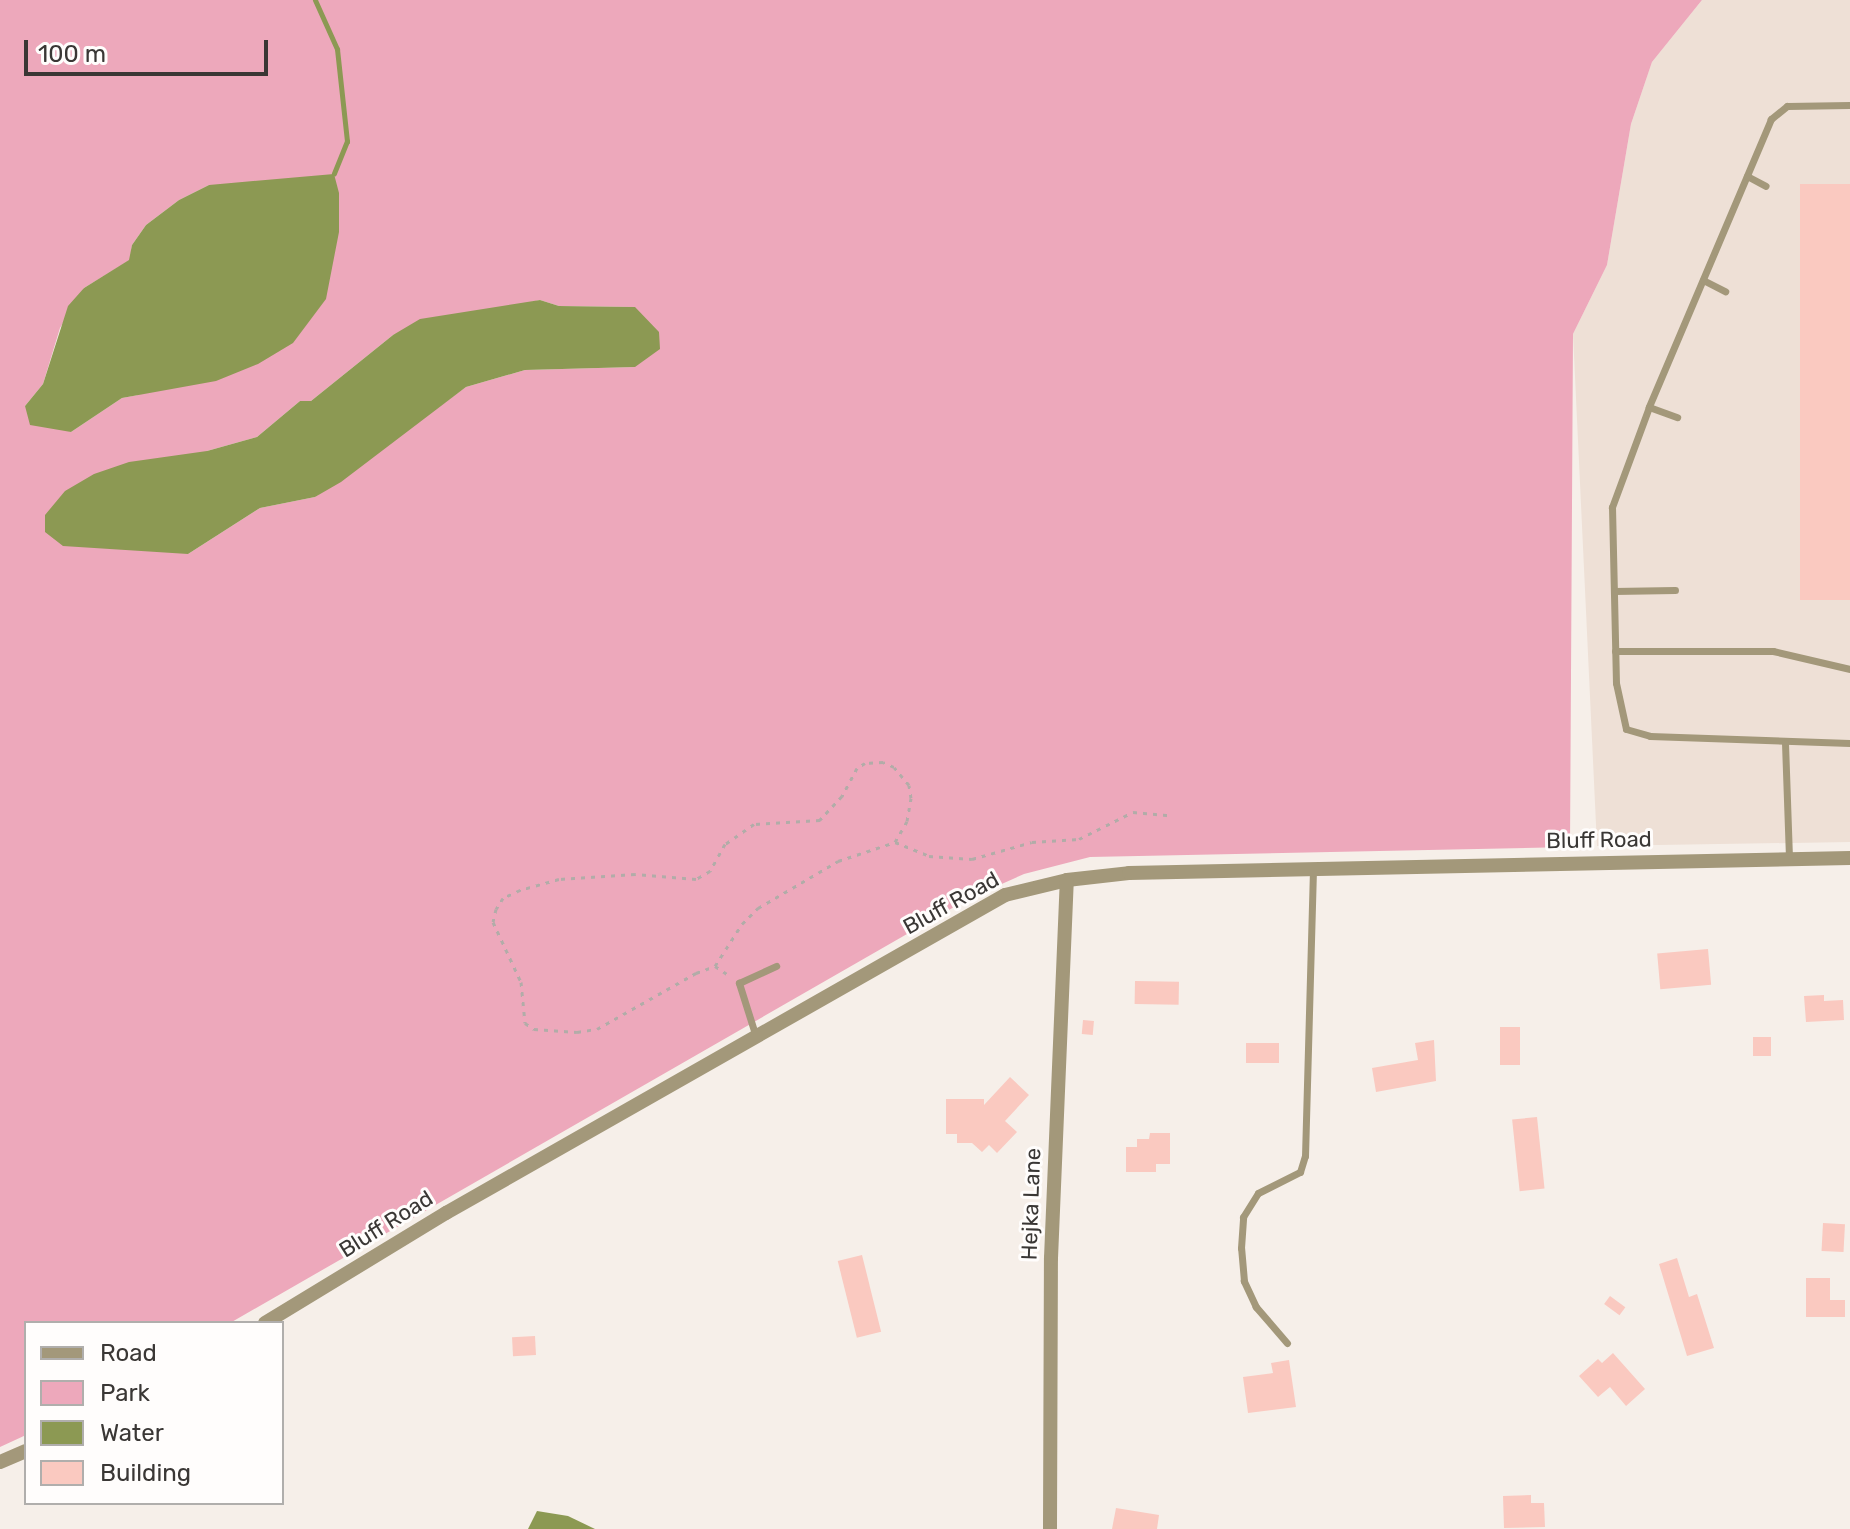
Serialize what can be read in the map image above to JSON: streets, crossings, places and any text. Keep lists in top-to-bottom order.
{
  "streets": {
    "street": ["Bluff Road", "Hejka Lane"]
  },
  "crossings": [
    ["Bluff Road", "Hejka Lane"]
  ],
  "legend": [
    "Road",
    "Park",
    "Water",
    "Building"
  ],
  "scale_bar": "100 m"
}
